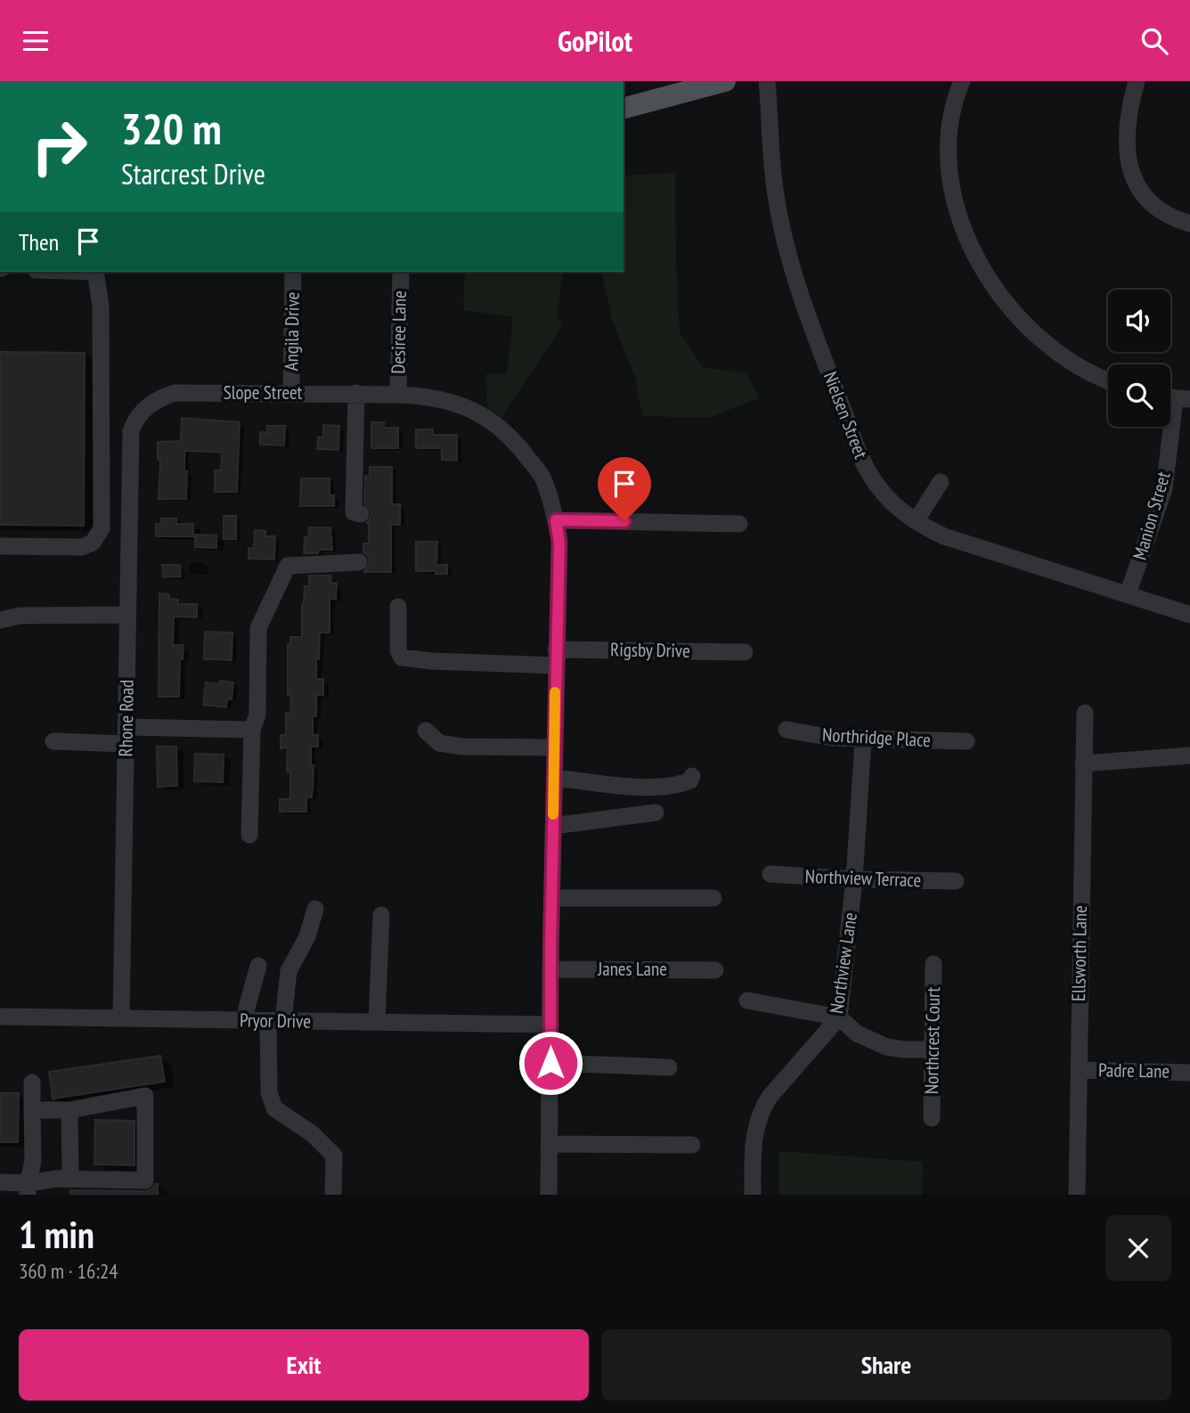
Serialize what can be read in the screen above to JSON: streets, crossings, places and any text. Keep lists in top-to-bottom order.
{
  "streets": {
    "street": [
      "Angila Drive",
      "Desiree Lane",
      "Slope Street",
      "Nielsen Street",
      "Manion Street",
      "Rigsby Drive",
      "Rhone Road",
      "Northridge Place",
      "Northview Terrace",
      "Ellsworth Lane",
      "Northview Lane",
      "Janes Lane",
      "Pryor Drive",
      "Northcrest Court",
      "Padre Lane"
    ]
  },
  "crossings": [
    ["Angila Drive", "Slope Street"],
    ["Desiree Lane", "Slope Street"],
    ["Slope Street", "Rigsby Drive"],
    ["Slope Street", "Rhone Road"],
    ["Slope Street", "Janes Lane"],
    ["Slope Street", "Pryor Drive"],
    ["Nielsen Street", "Manion Street"],
    ["Rhone Road", "Pryor Drive"],
    ["Northridge Place", "Northview Lane"],
    ["Northview Terrace", "Northview Lane"],
    ["Ellsworth Lane", "Padre Lane"]
  ],
  "page": {
    "header": "GoPilot",
    "turn": ["320 m", "Starcrest Drive"],
    "then": "Then",
    "heading": ["1 min", "360 m · 16:24"],
    "buttons": ["Exit", "Share"]
  }
}
